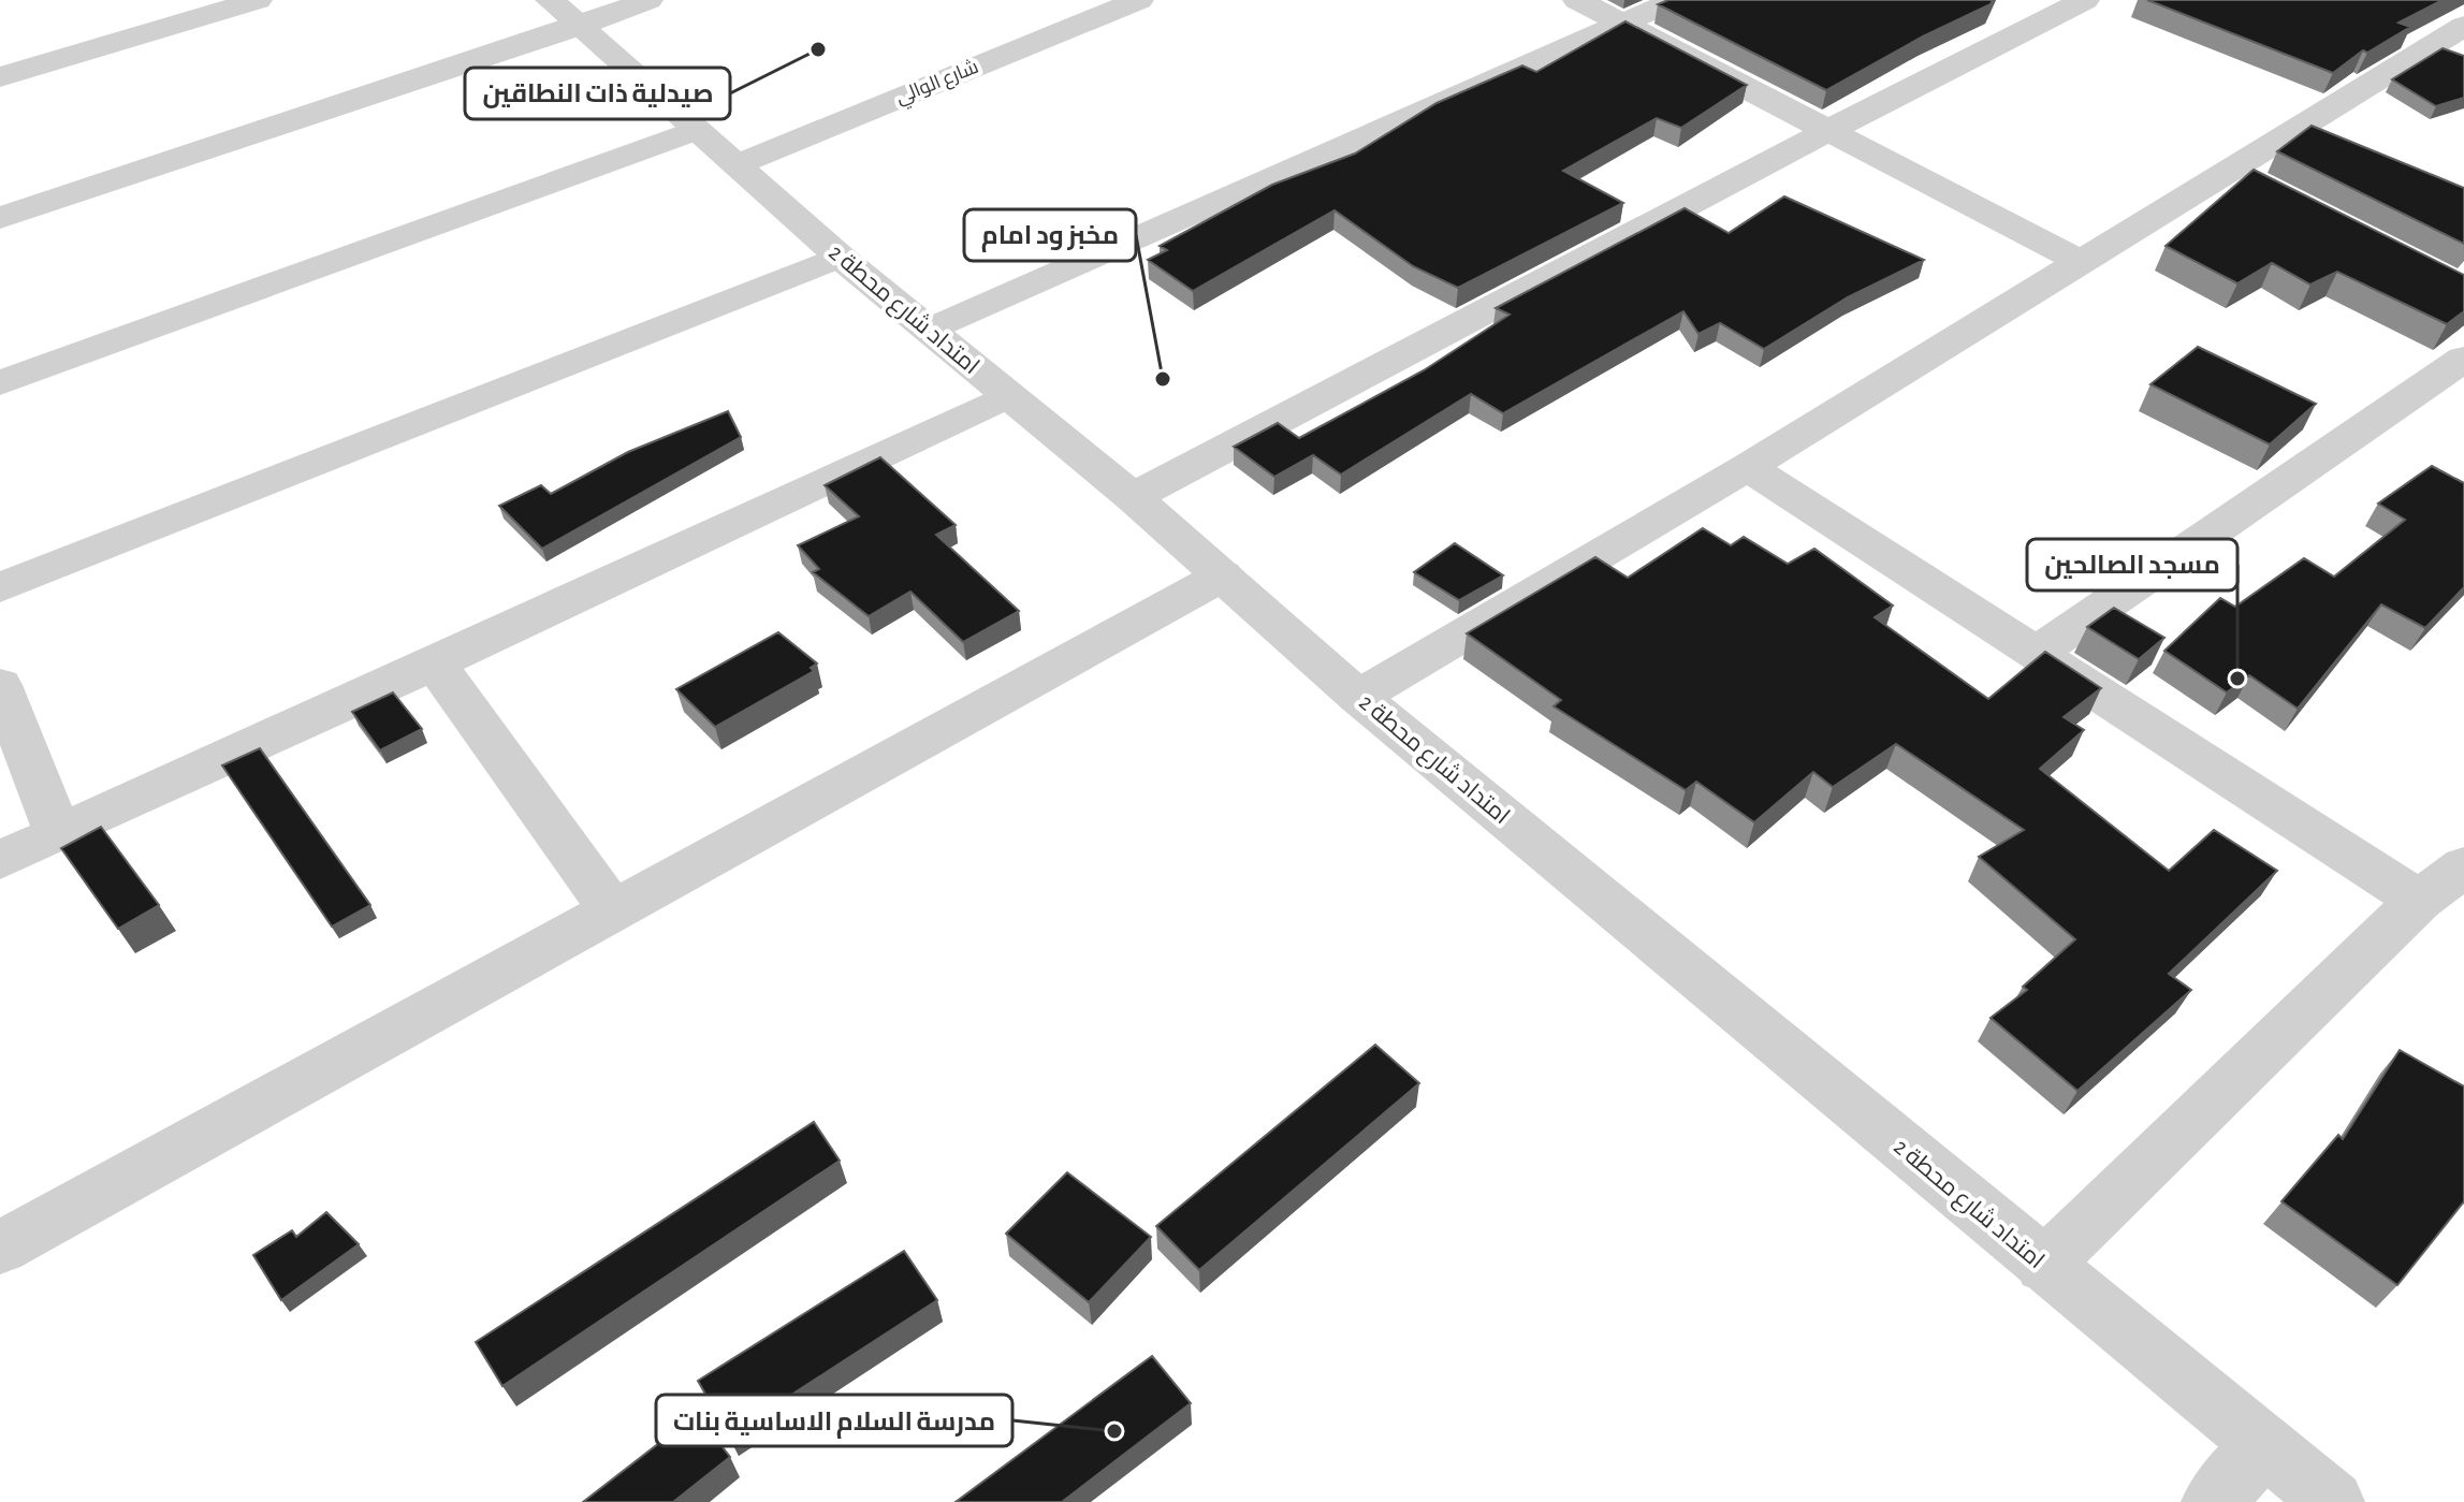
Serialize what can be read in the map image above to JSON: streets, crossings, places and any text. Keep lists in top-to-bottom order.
{
  "streets": {
    "street": ["شارع الوالي", "امتداد شارع محطة 2"]
  },
  "crossings": [
    ["شارع الوالي", "امتداد شارع محطة 2"]
  ],
  "places": [
    "صيدلية ذات النطاقين",
    "مخبز ود امام",
    "مسجد الصالحين",
    "مدرسة السلام الاساسية بنات"
  ]
}
